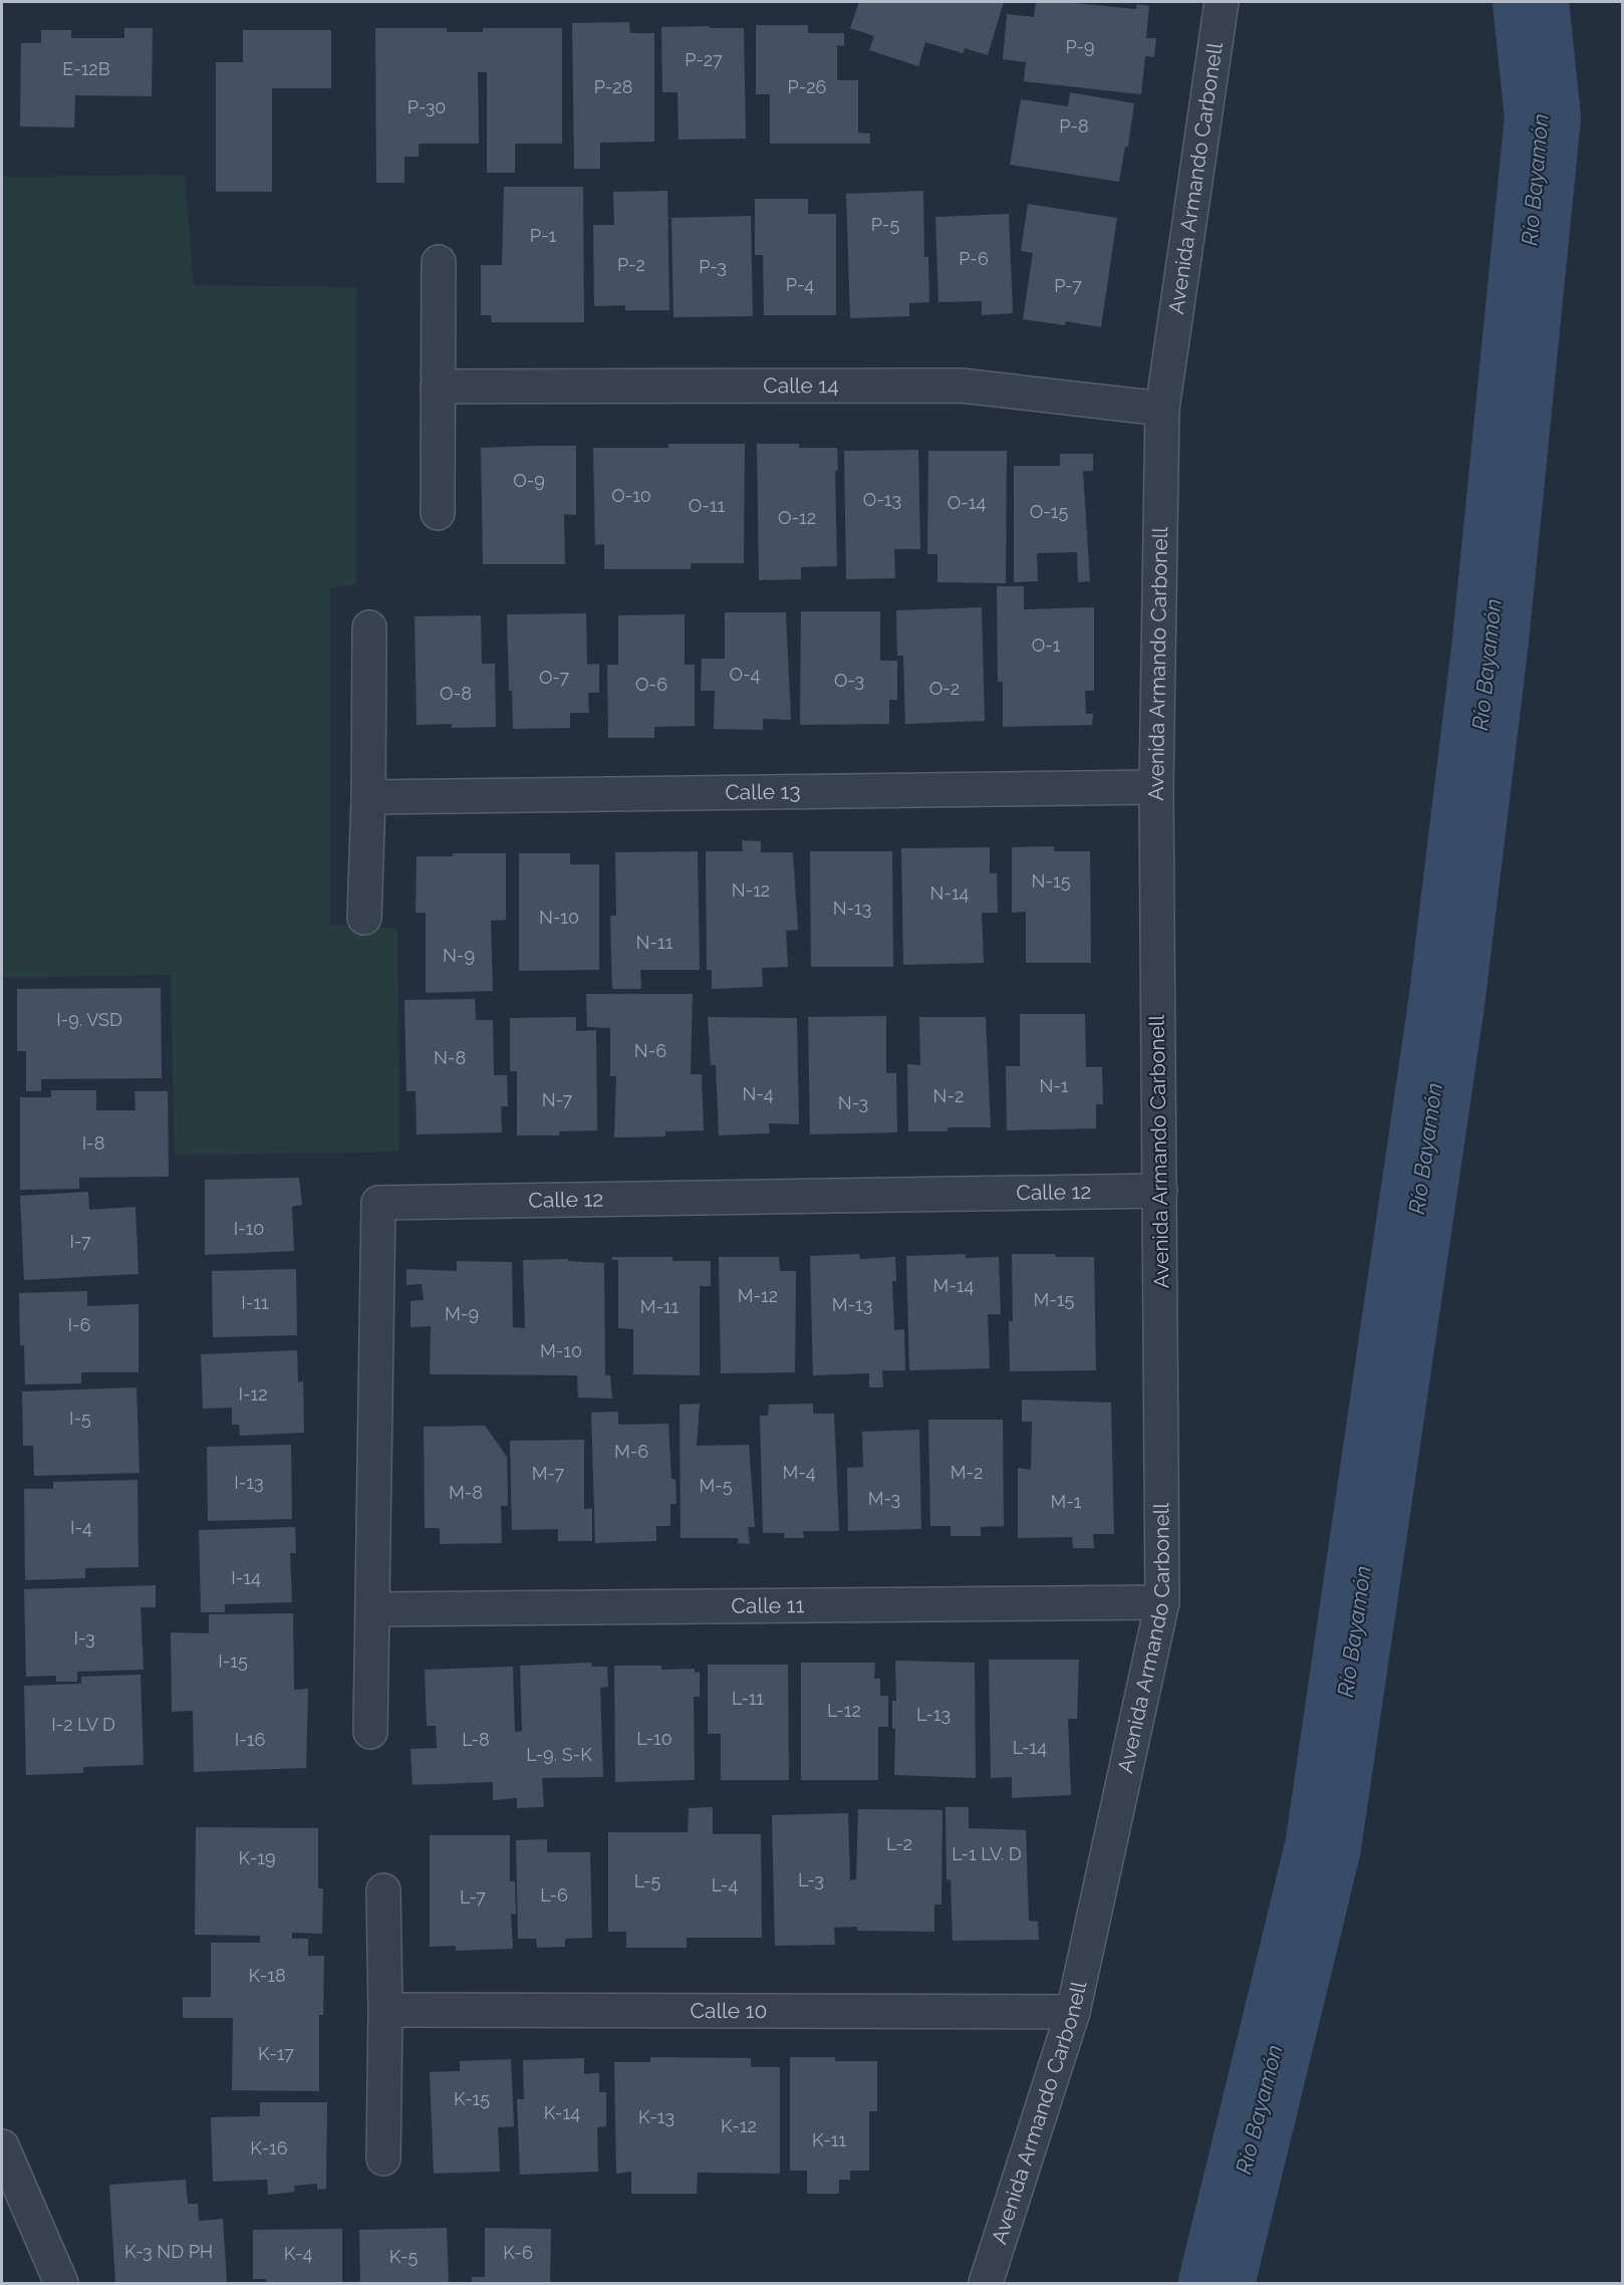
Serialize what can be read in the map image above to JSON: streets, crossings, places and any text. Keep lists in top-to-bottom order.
{
  "streets": {
    "street": [
      "Avenida Armando Carbonell",
      "Calle 14",
      "Calle 13",
      "Calle 12",
      "Calle 11",
      "Calle 10"
    ]
  },
  "crossings": [
    ["Avenida Armando Carbonell", "Calle 14"],
    ["Avenida Armando Carbonell", "Calle 13"],
    ["Avenida Armando Carbonell", "Calle 12"],
    ["Avenida Armando Carbonell", "Calle 11"],
    ["Avenida Armando Carbonell", "Calle 10"],
    ["Calle 12", "Calle 11"]
  ],
  "water": ["Río Bayamón"],
  "house_numbers": [
    "P-9",
    "P-27",
    "E-12B",
    "P-28",
    "P-26",
    "P-30",
    "P-8",
    "P-5",
    "P-1",
    "P-6",
    "P-2",
    "P-3",
    "P-4",
    "P-7",
    "O-9",
    "O-10",
    "O-13",
    "O-14",
    "O-11",
    "O-15",
    "O-12",
    "O-1",
    "O-4",
    "O-7",
    "O-3",
    "O-6",
    "O-2",
    "O-8",
    "N-15",
    "N-12",
    "N-14",
    "N-13",
    "N-10",
    "N-11",
    "N-9",
    "I-9. VSD",
    "N-6",
    "N-8",
    "N-1",
    "N-4",
    "N-2",
    "N-7",
    "N-3",
    "I-8",
    "I-10",
    "I-7",
    "M-14",
    "M-12",
    "M-15",
    "I-11",
    "M-13",
    "M-11",
    "M-9",
    "I-6",
    "M-10",
    "I-12",
    "I-5",
    "M-6",
    "M-4",
    "M-2",
    "M-7",
    "I-13",
    "M-5",
    "M-8",
    "M-3",
    "M-1",
    "I-4",
    "I-14",
    "I-3",
    "I-15",
    "L-11",
    "L-12",
    "L-13",
    "I-2 LV D",
    "L-10",
    "I-16",
    "L-8",
    "L-14",
    "L-9. S-K",
    "L-2",
    "L-1 LV. D",
    "K-19",
    "L-3",
    "L-5",
    "L-4",
    "L-6",
    "L-7",
    "K-18",
    "K-17",
    "K-15",
    "K-14",
    "K-13",
    "K-12",
    "K-11",
    "K-16",
    "K-3 ND PH",
    "K-6",
    "K-4",
    "K-5"
  ]
}
